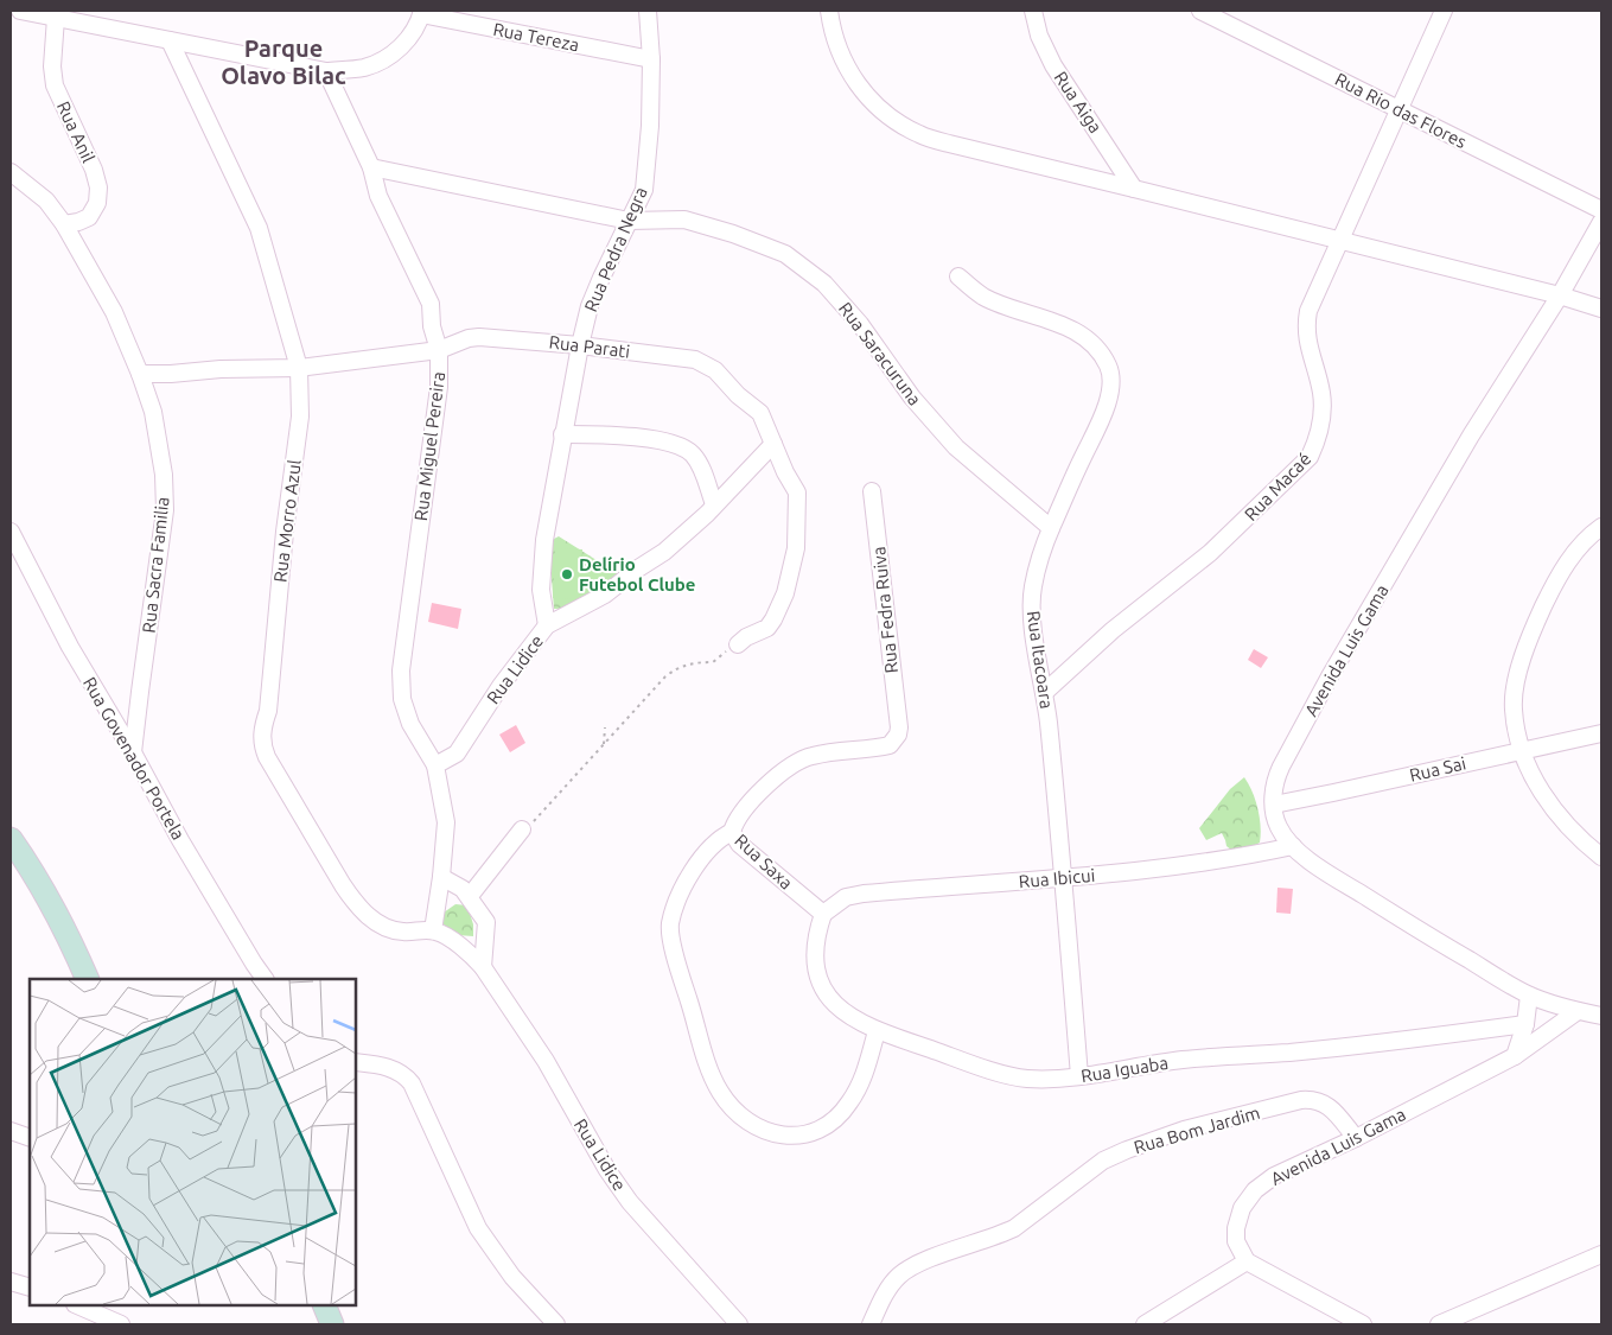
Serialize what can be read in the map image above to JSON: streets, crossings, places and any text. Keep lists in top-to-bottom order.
{
  "streets": {
    "street": [
      "Rua Tereza",
      "Rua Aiga",
      "Rua Rio das Flores",
      "Rua Anil",
      "Rua Pedra Negra",
      "Rua Parati",
      "Rua Saracuruna",
      "Rua Miguel Pereira",
      "Rua Macaé",
      "Rua Morro Azul",
      "Rua Sacra Familia",
      "Rua Fedra Ruiva",
      "Avenida Luis Gama",
      "Rua Itacoara",
      "Rua Lidice",
      "Rua Govenador Portela",
      "Rua Sai",
      "Rua Saxa",
      "Rua Ibicui",
      "Rua Iguaba",
      "Rua Bom Jardim"
    ]
  },
  "crossings": [
    ["Rua Tereza", "Rua Pedra Negra"],
    ["Rua Rio das Flores", "Rua Macaé"],
    ["Rua Anil", "Rua Sacra Familia"],
    ["Rua Pedra Negra", "Rua Parati"],
    ["Rua Pedra Negra", "Rua Saracuruna"],
    ["Rua Pedra Negra", "Rua Lidice"],
    ["Rua Parati", "Rua Miguel Pereira"],
    ["Rua Parati", "Rua Morro Azul"],
    ["Rua Parati", "Rua Sacra Familia"],
    ["Rua Parati", "Rua Lidice"],
    ["Rua Saracuruna", "Rua Miguel Pereira"],
    ["Rua Saracuruna", "Rua Itacoara"],
    ["Rua Miguel Pereira", "Rua Lidice"],
    ["Rua Macaé", "Rua Itacoara"],
    ["Rua Morro Azul", "Rua Lidice"],
    ["Rua Sacra Familia", "Rua Govenador Portela"],
    ["Rua Fedra Ruiva", "Rua Saxa"],
    ["Avenida Luis Gama", "Rua Sai"],
    ["Avenida Luis Gama", "Rua Ibicui"],
    ["Avenida Luis Gama", "Rua Bom Jardim"],
    ["Rua Itacoara", "Rua Ibicui"],
    ["Rua Itacoara", "Rua Iguaba"],
    ["Rua Saxa", "Rua Ibicui"],
    ["Rua Saxa", "Rua Iguaba"],
    ["Rua Ibicui", "Rua Iguaba"]
  ],
  "districts": ["Parque Olavo Bilac"],
  "places": ["Delírio Futebol Clube"]
}
